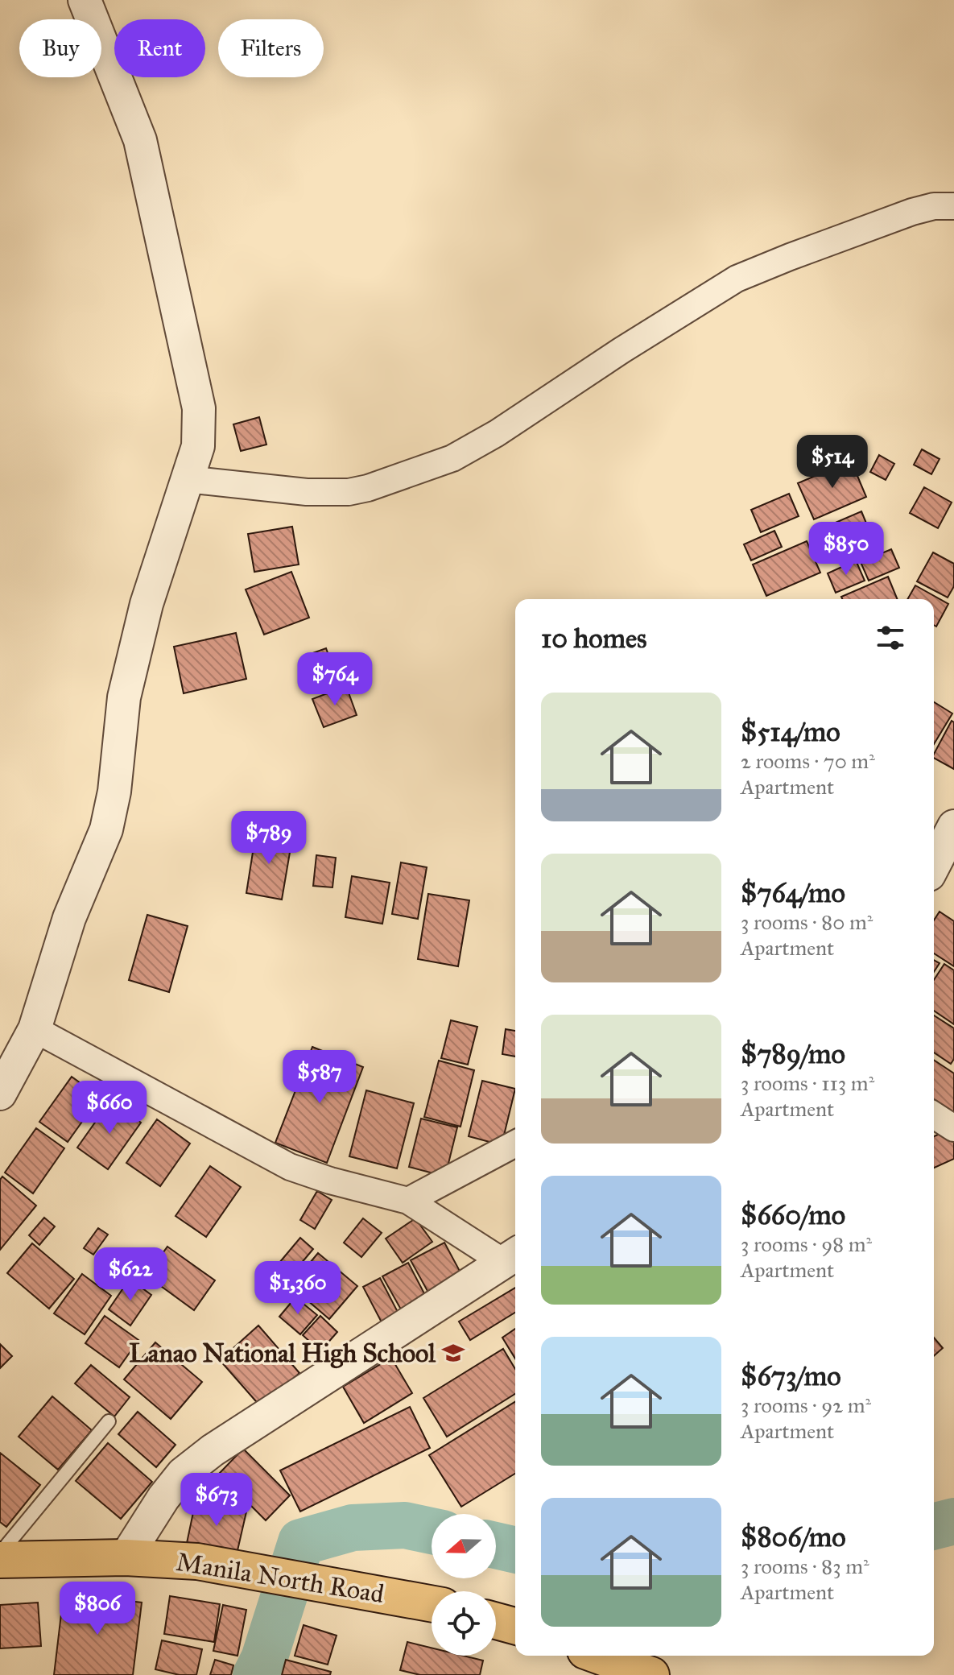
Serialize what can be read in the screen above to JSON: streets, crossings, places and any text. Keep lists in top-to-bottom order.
{
  "streets": {
    "highway": ["Manila North Road"]
  },
  "places": {
    "school or university": ["Lanao National High School"]
  },
  "north": "left",
  "page": {
    "chip": ["Buy", "Rent", "Filters"],
    "price": [
      "$514",
      "$850",
      "$764",
      "$789",
      "$587",
      "$660",
      "$622",
      "$1,360",
      "$673",
      "$806"
    ],
    "heading": "10 homes",
    "list": [
      {
        "name": "$514/mo",
        "note": "2 rooms · 70 m² · Apartment"
      },
      {
        "name": "$764/mo",
        "note": "3 rooms · 80 m² · Apartment"
      },
      {
        "name": "$789/mo",
        "note": "3 rooms · 113 m² · Apartment"
      },
      {
        "name": "$660/mo",
        "note": "3 rooms · 98 m² · Apartment"
      },
      {
        "name": "$673/mo",
        "note": "3 rooms · 92 m² · Apartment"
      },
      {
        "name": "$806/mo",
        "note": "3 rooms · 83 m² · Apartment"
      }
    ]
  }
}
